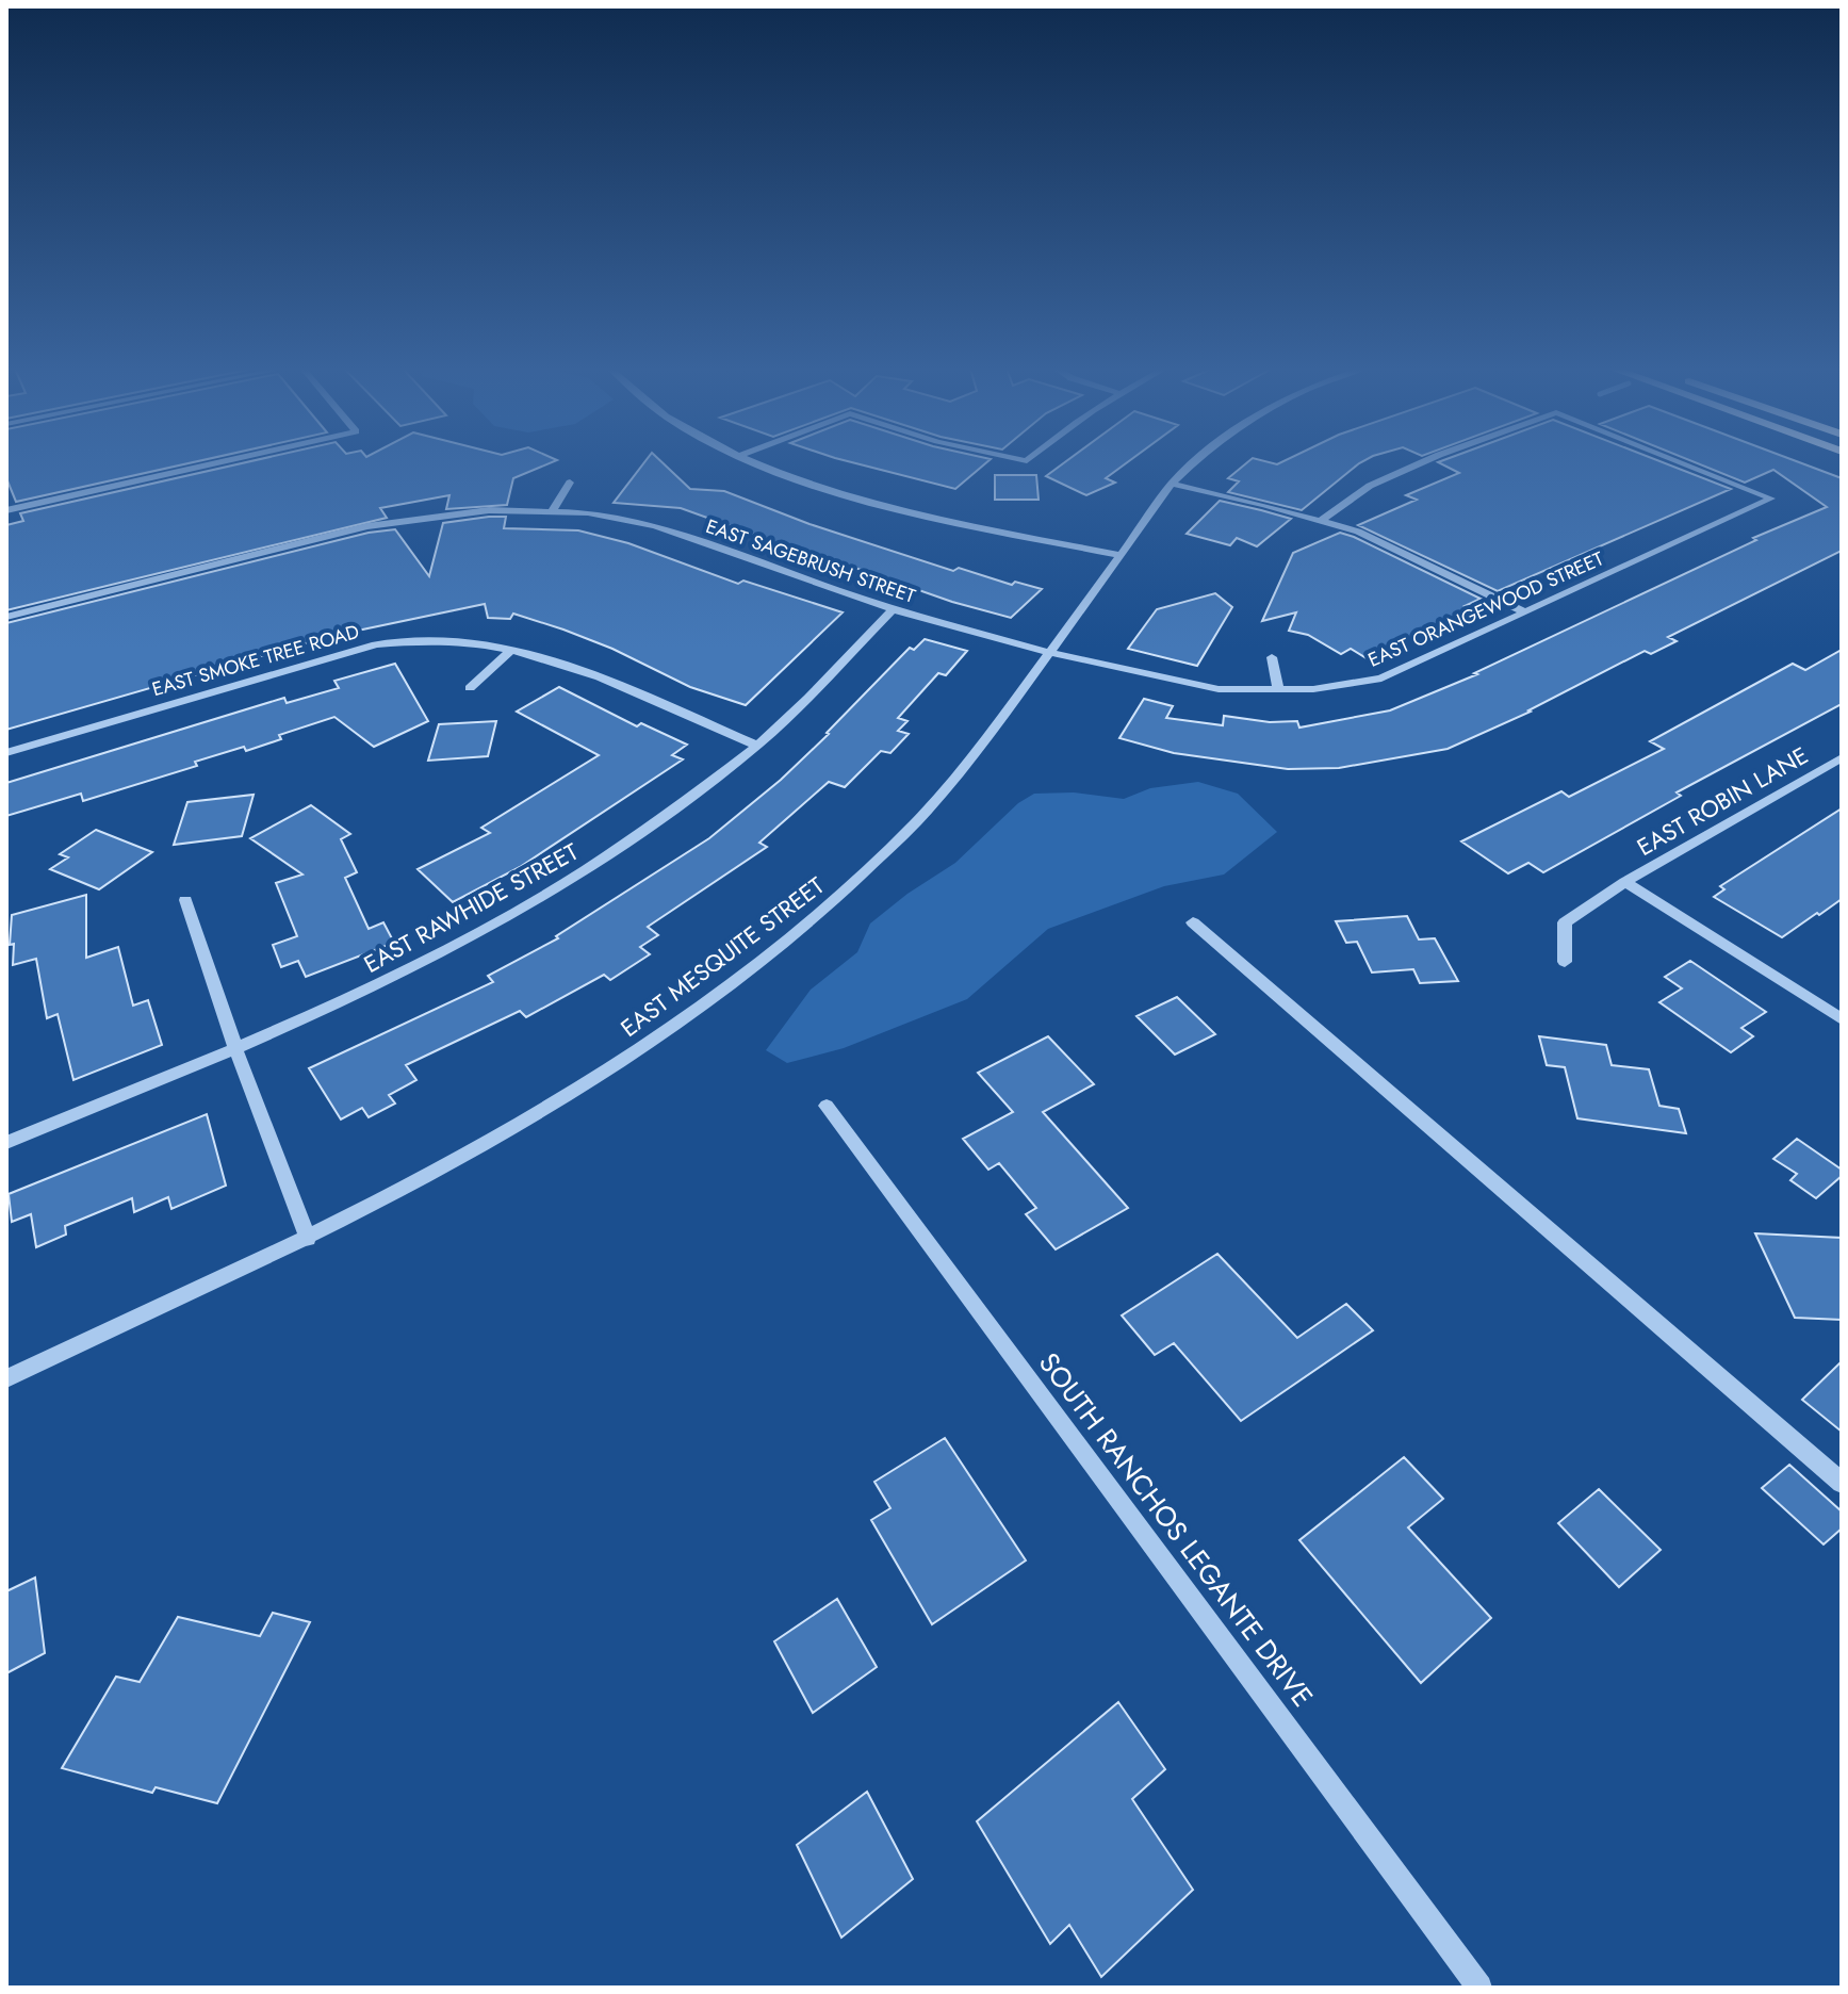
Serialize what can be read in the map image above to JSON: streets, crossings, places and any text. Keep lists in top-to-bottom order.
{
  "streets": {
    "street": [
      "EAST SAGEBRUSH STREET",
      "EAST ORANGEWOOD STREET",
      "EAST SMOKE TREE ROAD",
      "EAST ROBIN LANE",
      "EAST RAWHIDE STREET",
      "EAST MESQUITE STREET",
      "SOUTH RANCHOS LEGANTE DRIVE"
    ]
  },
  "crossings": [
    ["EAST SAGEBRUSH STREET", "EAST ORANGEWOOD STREET"],
    ["EAST SAGEBRUSH STREET", "EAST RAWHIDE STREET"],
    ["EAST SAGEBRUSH STREET", "EAST MESQUITE STREET"],
    ["EAST ORANGEWOOD STREET", "EAST MESQUITE STREET"],
    ["EAST SMOKE TREE ROAD", "EAST RAWHIDE STREET"]
  ]
}
